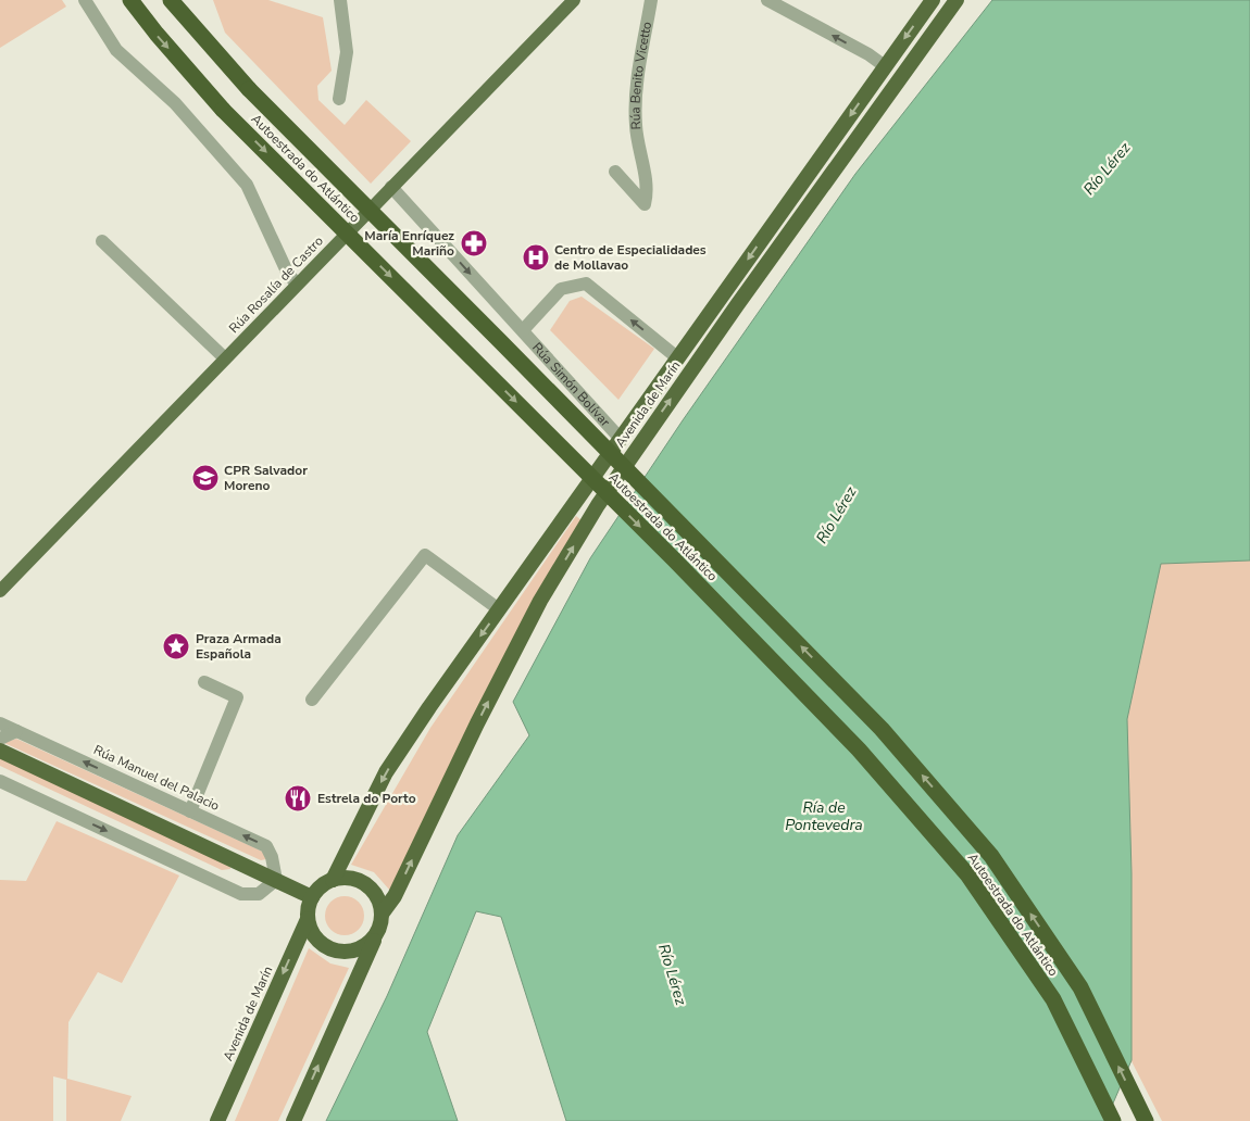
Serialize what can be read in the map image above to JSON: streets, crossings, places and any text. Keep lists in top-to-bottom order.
{
  "streets": {
    "highway": ["Autoestrada do Atlántico", "Avenida de Marín"],
    "main road": ["Rúa Rosalía de Castro"],
    "street": ["Rúa Benito Vicetto", "Rúa Simón Bolívar", "Rúa Manuel del Palacio"]
  },
  "crossings": [
    ["Rúa Rosalía de Castro", "Rúa Simón Bolívar"],
    ["Rúa Simón Bolívar", "Avenida de Marín"]
  ],
  "water": ["Río Lérez", "Ría de Pontevedra"],
  "places": {
    "pharmacy": ["María Enríquez Mariño"],
    "hospital": ["Centro de Especialidades de Mollavao"],
    "school or university": ["CPR Salvador Moreno"],
    "place": ["Praza Armada Española"],
    "restaurant": ["Estrela do Porto"]
  }
}
